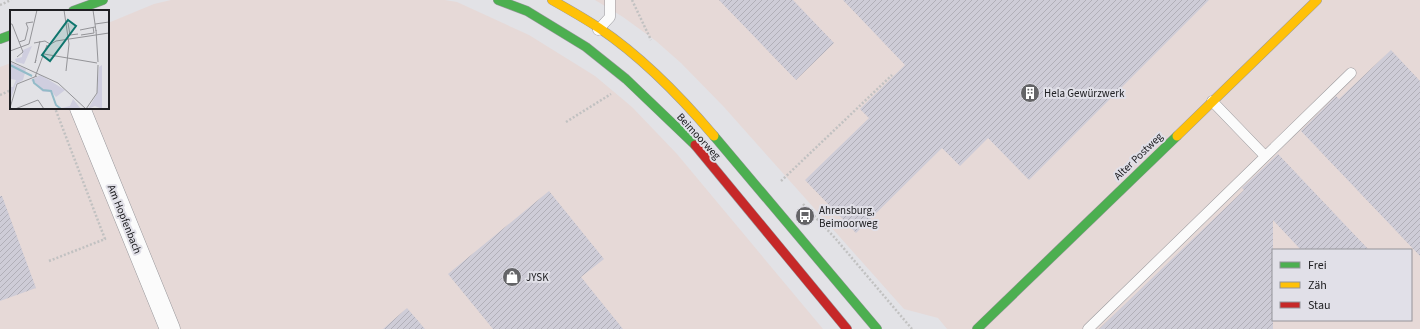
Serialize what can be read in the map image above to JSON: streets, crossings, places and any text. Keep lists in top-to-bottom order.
{
  "streets": {
    "main road": ["Beimoorweg", "Alter Postweg"],
    "street": ["Am Hopfenbach"]
  },
  "places": {
    "building": ["Hela Gewürzwerk"],
    "bus stop": ["Ahrensburg, Beimoorweg"],
    "shop": ["JYSK"]
  },
  "legend": ["Frei", "Zäh", "Stau"]
}
